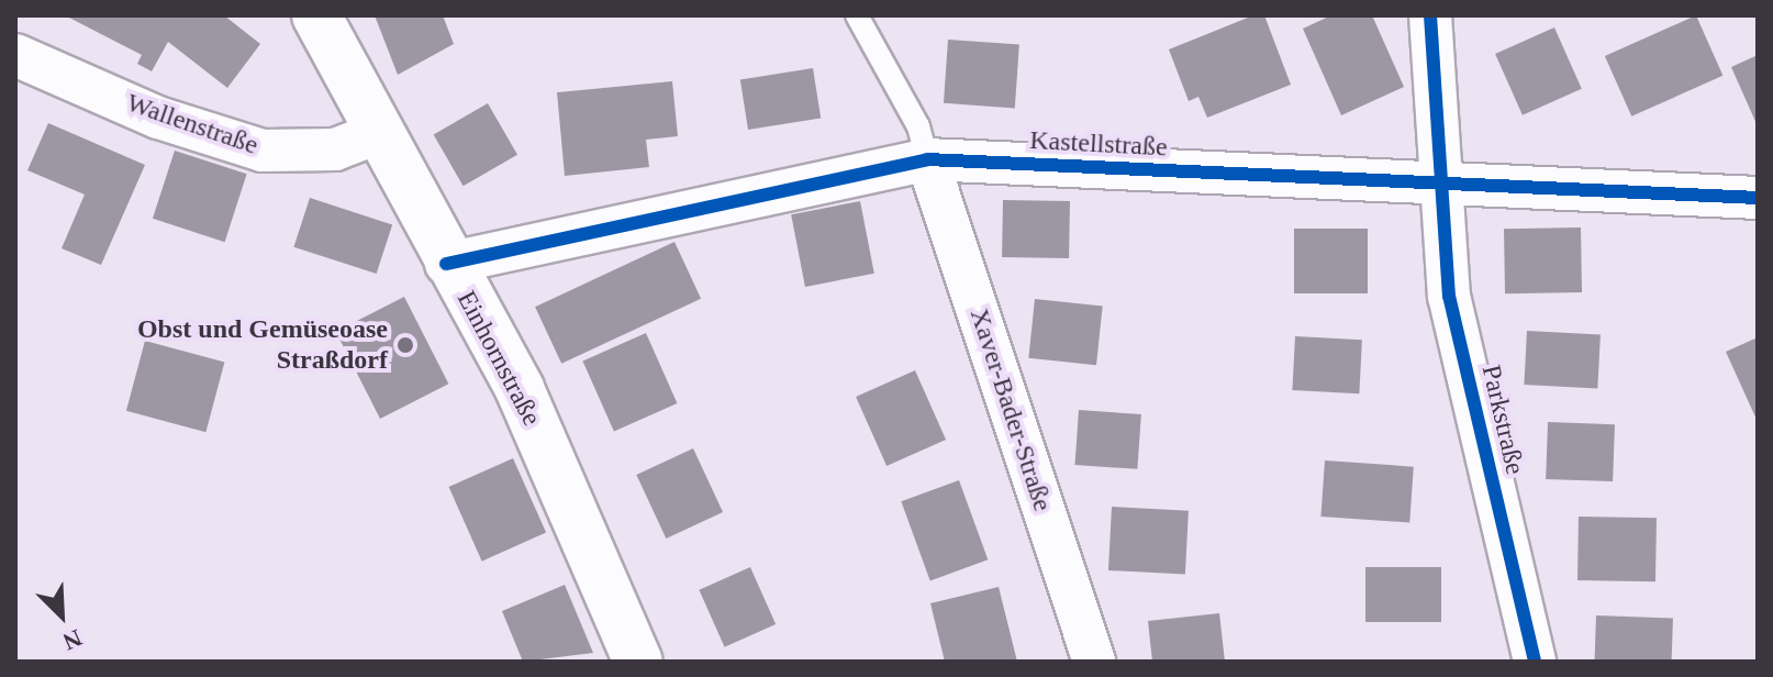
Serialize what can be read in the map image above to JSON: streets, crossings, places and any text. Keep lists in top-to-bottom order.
{
  "streets": {
    "main road": ["Einhornstraße"],
    "street": [
      "Wallenstraße",
      "Kastellstraße",
      "Xaver-Bader-Straße",
      "Parkstraße"
    ]
  },
  "crossings": [
    ["Wallenstraße", "Einhornstraße"],
    ["Kastellstraße", "Einhornstraße"],
    ["Kastellstraße", "Xaver-Bader-Straße"],
    ["Kastellstraße", "Parkstraße"]
  ],
  "places": ["Obst und Gemüseoase Straßdorf"],
  "north": "bottom right"
}
